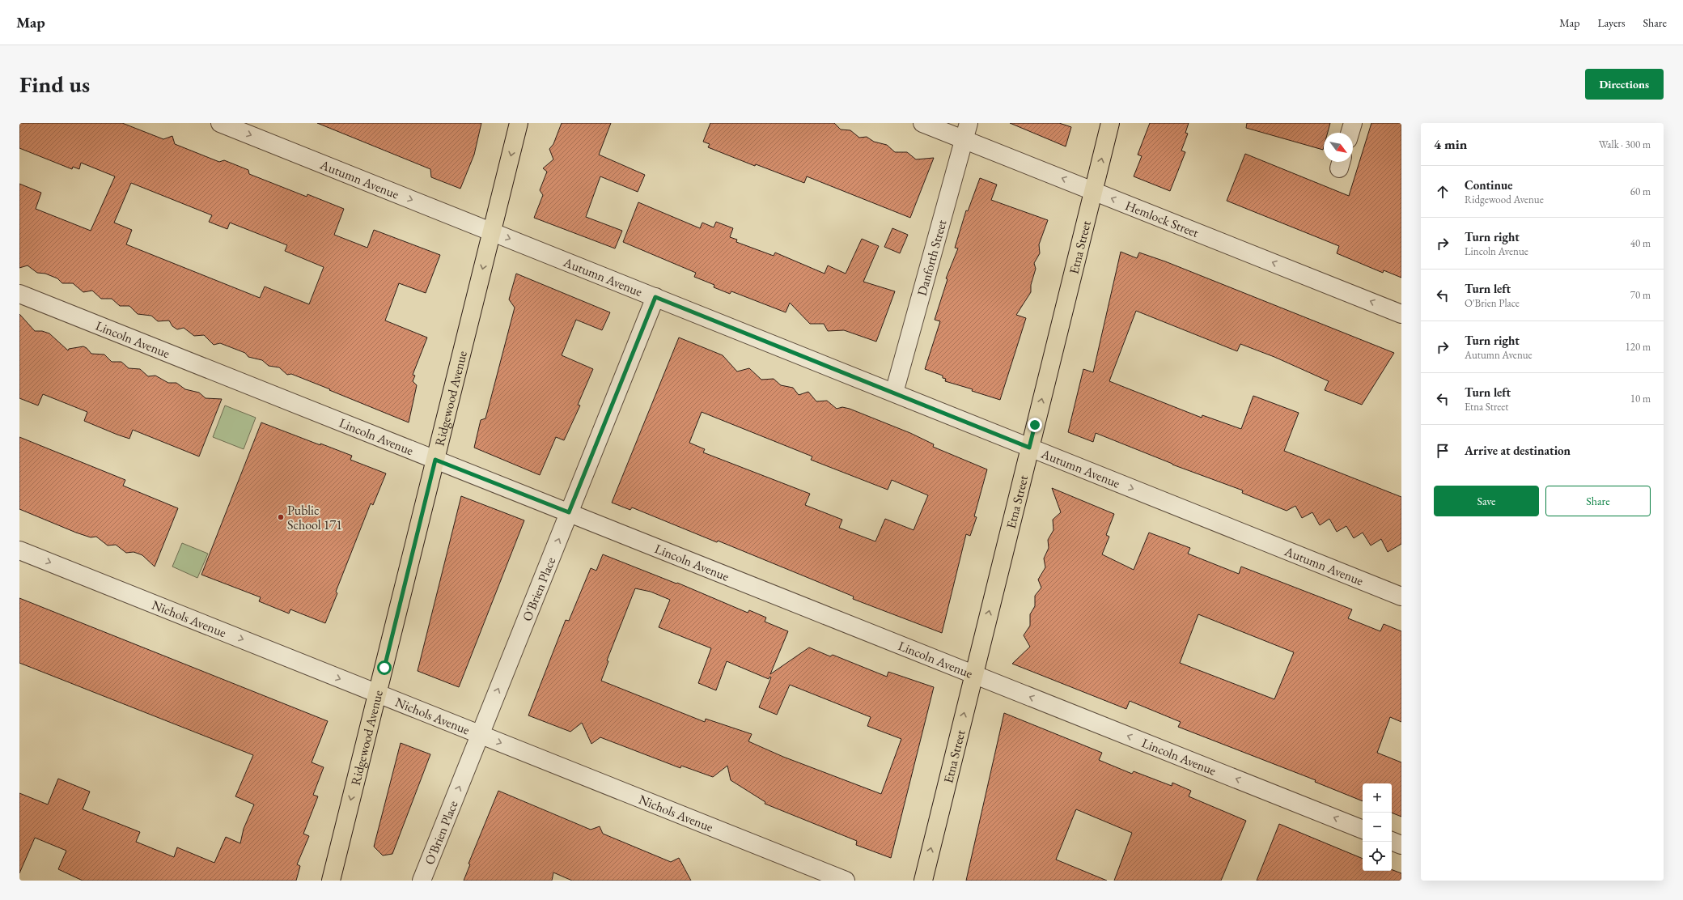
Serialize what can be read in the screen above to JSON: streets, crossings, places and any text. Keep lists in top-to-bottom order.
{
  "streets": {
    "main road": ["Etna Street", "Ridgewood Avenue"],
    "street": [
      "Autumn Avenue",
      "Hemlock Street",
      "Danforth Street",
      "Lincoln Avenue",
      "O'Brien Place",
      "Nichols Avenue"
    ]
  },
  "crossings": [
    ["Autumn Avenue", "Etna Street"],
    ["Autumn Avenue", "Danforth Street"],
    ["Autumn Avenue", "Ridgewood Avenue"],
    ["Autumn Avenue", "O'Brien Place"],
    ["Hemlock Street", "Etna Street"],
    ["Hemlock Street", "Danforth Street"],
    ["Etna Street", "Lincoln Avenue"],
    ["Lincoln Avenue", "Ridgewood Avenue"],
    ["Lincoln Avenue", "O'Brien Place"],
    ["Ridgewood Avenue", "Nichols Avenue"],
    ["O'Brien Place", "Nichols Avenue"]
  ],
  "one_way": [
    "Autumn Avenue",
    "Hemlock Street",
    "Etna Street",
    "Ridgewood Avenue",
    "O'Brien Place",
    "Nichols Avenue"
  ],
  "places": ["Public School 171"],
  "north": "bottom right",
  "page": {
    "header": "Map",
    "nav": ["Map", "Layers", "Share"],
    "buttons": [
      "Directions",
      ["Save", "Share"]
    ],
    "title": "Find us",
    "heading": ["4 min", "Walk · 300 m"],
    "list": [
      ["Continue", "Ridgewood Avenue", "60 m"],
      ["Turn right", "Lincoln Avenue", "40 m"],
      ["Turn left", "O'Brien Place", "70 m"],
      ["Turn right", "Autumn Avenue", "120 m"],
      ["Turn left", "Etna Street", "10 m"],
      "Arrive at destination"
    ],
    "map_buttons": ["+", "−"]
  }
}
